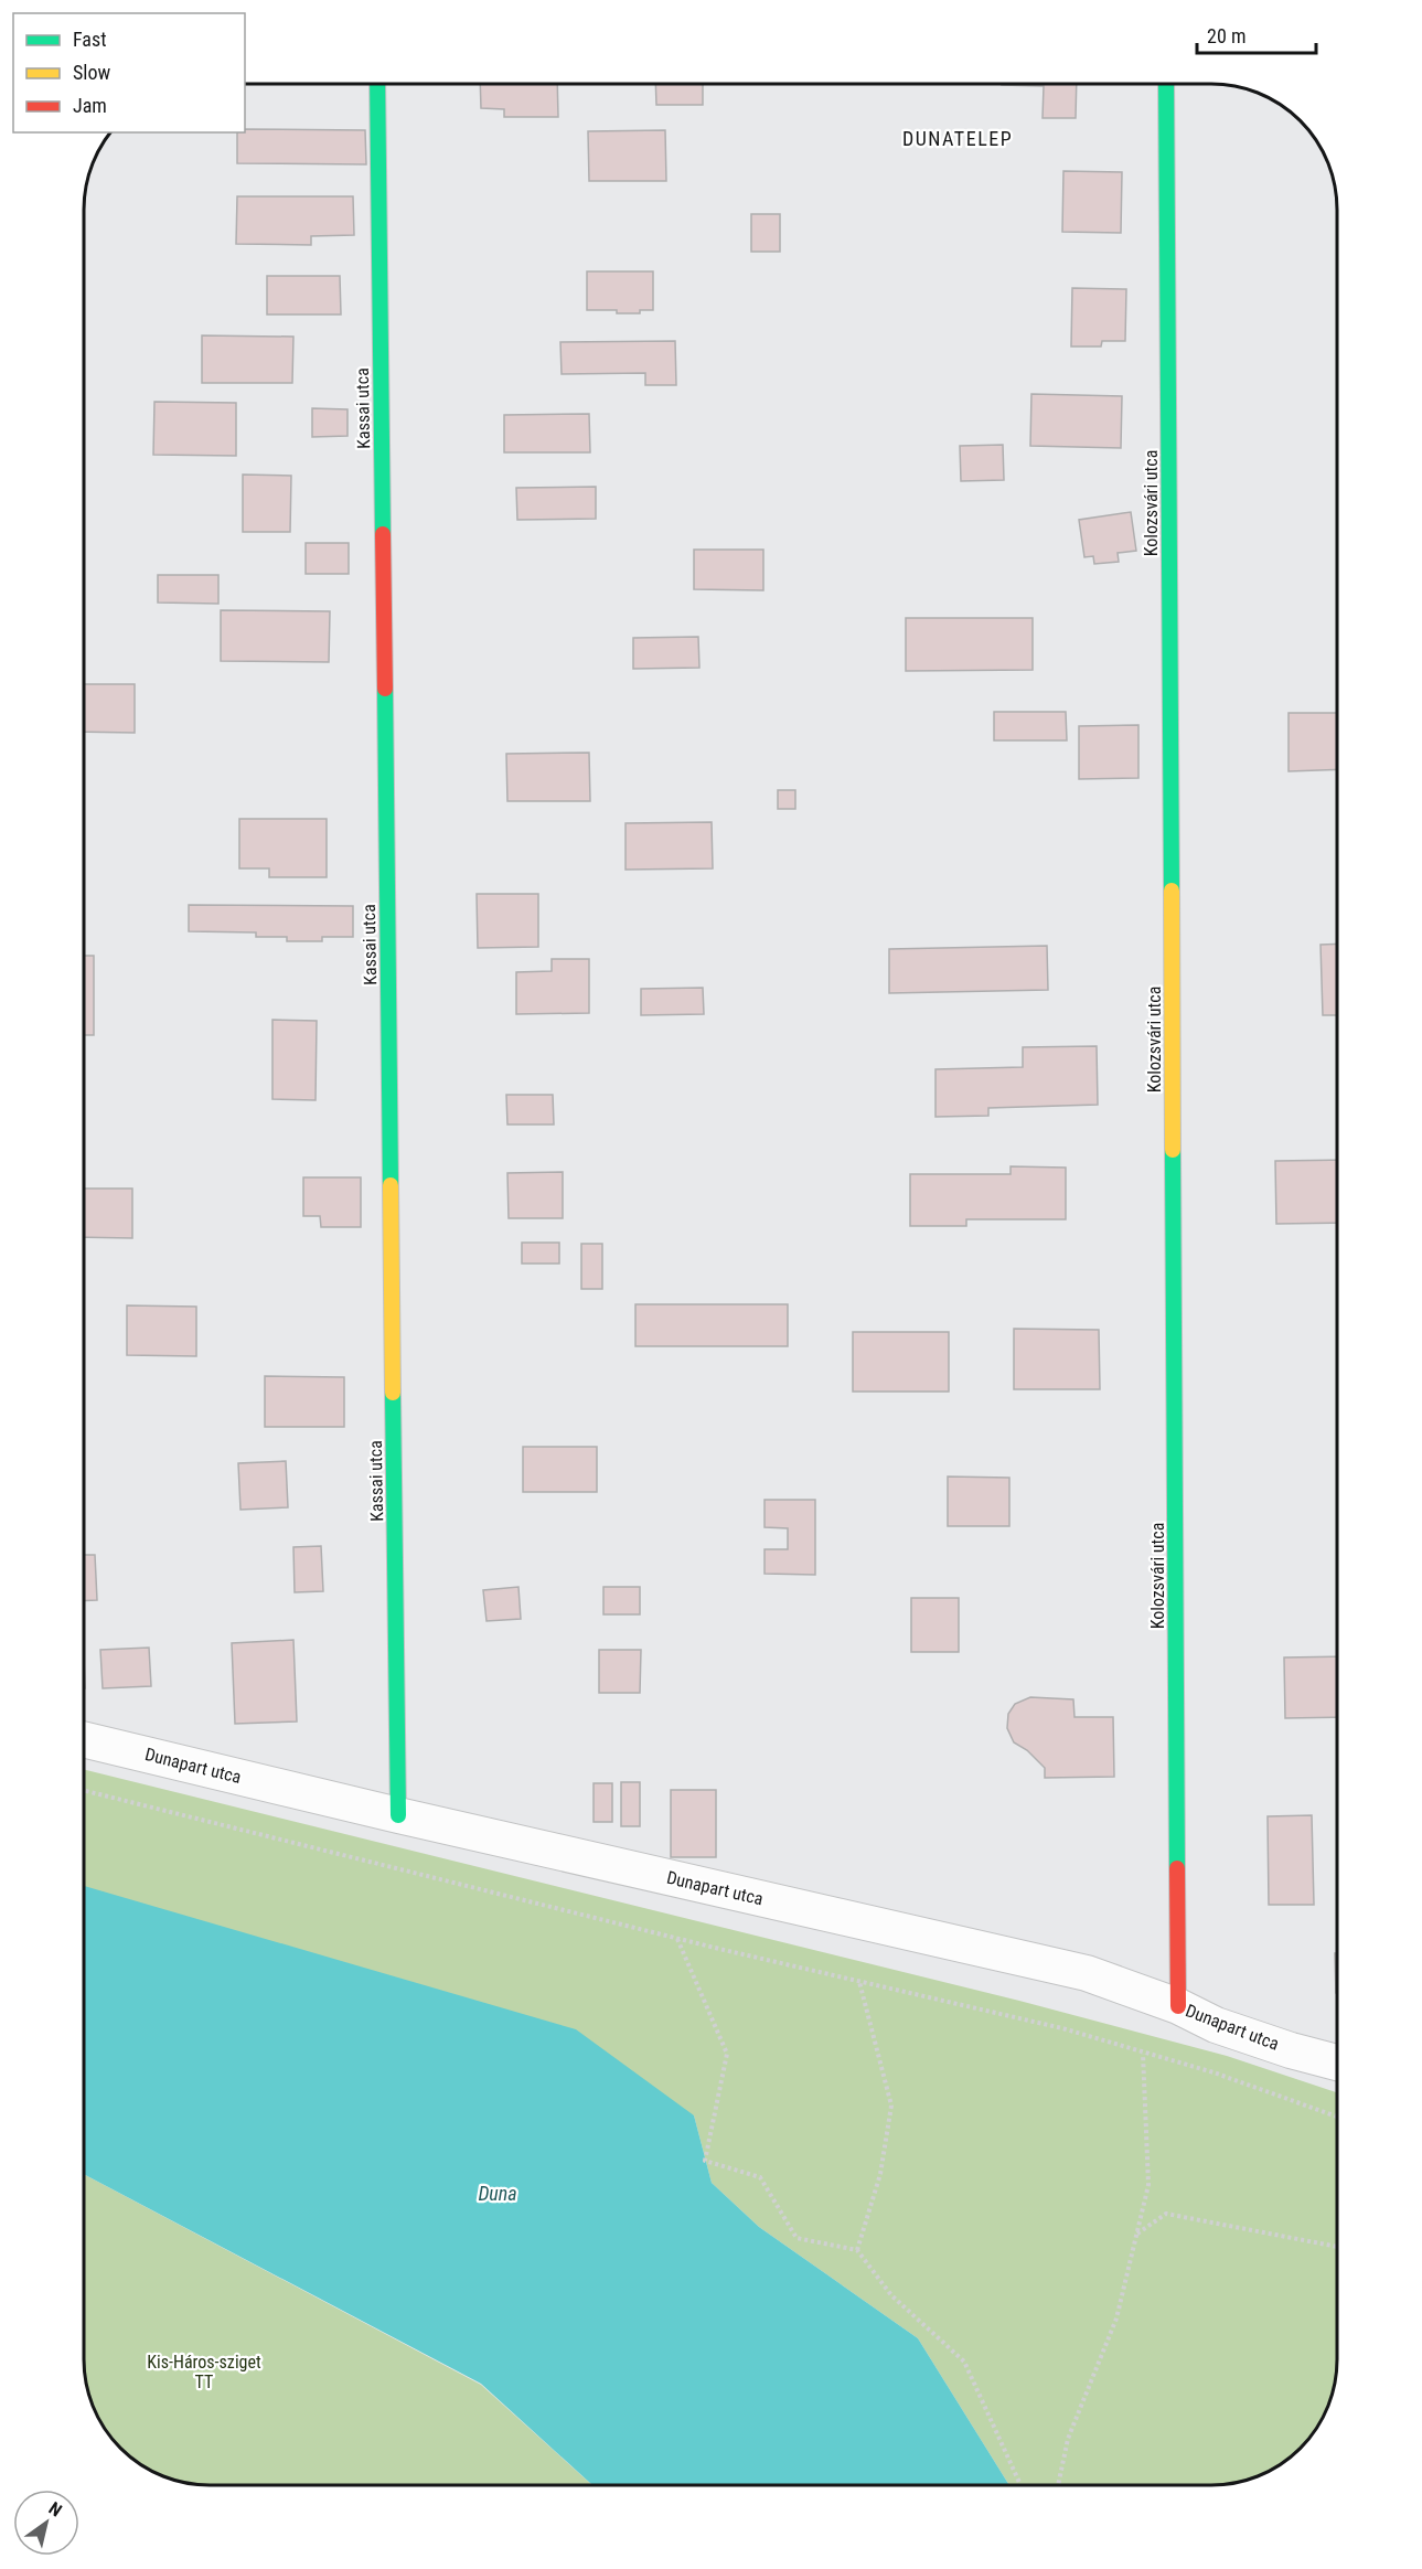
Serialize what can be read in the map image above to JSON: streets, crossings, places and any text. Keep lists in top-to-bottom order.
{
  "streets": {
    "street": ["Kassai utca", "Kolozsvári utca", "Dunapart utca"]
  },
  "crossings": [
    ["Kassai utca", "Dunapart utca"],
    ["Kolozsvári utca", "Dunapart utca"]
  ],
  "districts": ["DUNATELEP"],
  "water": ["Duna"],
  "parks": ["Kis-Háros-sziget TT"],
  "legend": ["Fast", "Slow", "Jam"],
  "scale_bar": "20 m",
  "north": "top right"
}
